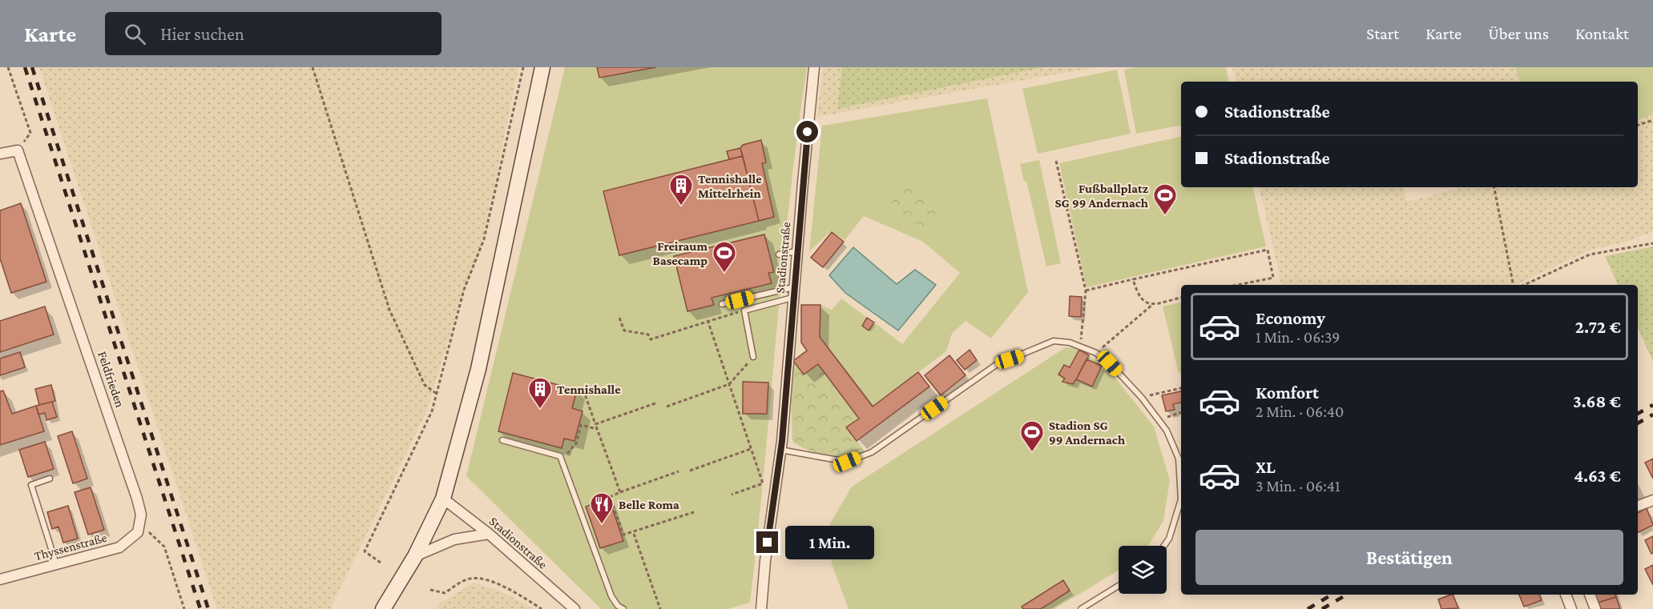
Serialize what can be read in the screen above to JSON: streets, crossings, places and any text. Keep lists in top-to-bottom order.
{
  "streets": {
    "street": ["Stadionstraße", "Feldfrieden", "Thyssenstraße"]
  },
  "crossings": [
    ["Feldfrieden", "Thyssenstraße"]
  ],
  "places": {
    "building": ["Tennishalle Mittelrhein", "Tennishalle"],
    "sports": ["Fußballplatz SG 99 Andernach", "Freiraum Basecamp", "Stadion SG 99 Andernach"],
    "restaurant": ["Belle Roma"]
  },
  "page": {
    "header": "Karte",
    "search": "Hier suchen",
    "nav": [
      "Start",
      "Karte",
      "Über uns",
      "Kontakt"
    ],
    "banner": ["Stadionstraße", "Stadionstraße"],
    "list": [
      {
        "name": "Economy",
        "note": "1 Min. · 06:39",
        "value": "2.72 €"
      },
      {
        "name": "Komfort",
        "note": "2 Min. · 06:40",
        "value": "3.68 €"
      },
      {
        "name": "XL",
        "note": "3 Min. · 06:41",
        "value": "4.63 €"
      }
    ],
    "buttons": "Bestätigen",
    "bubble": "1 Min."
  }
}
